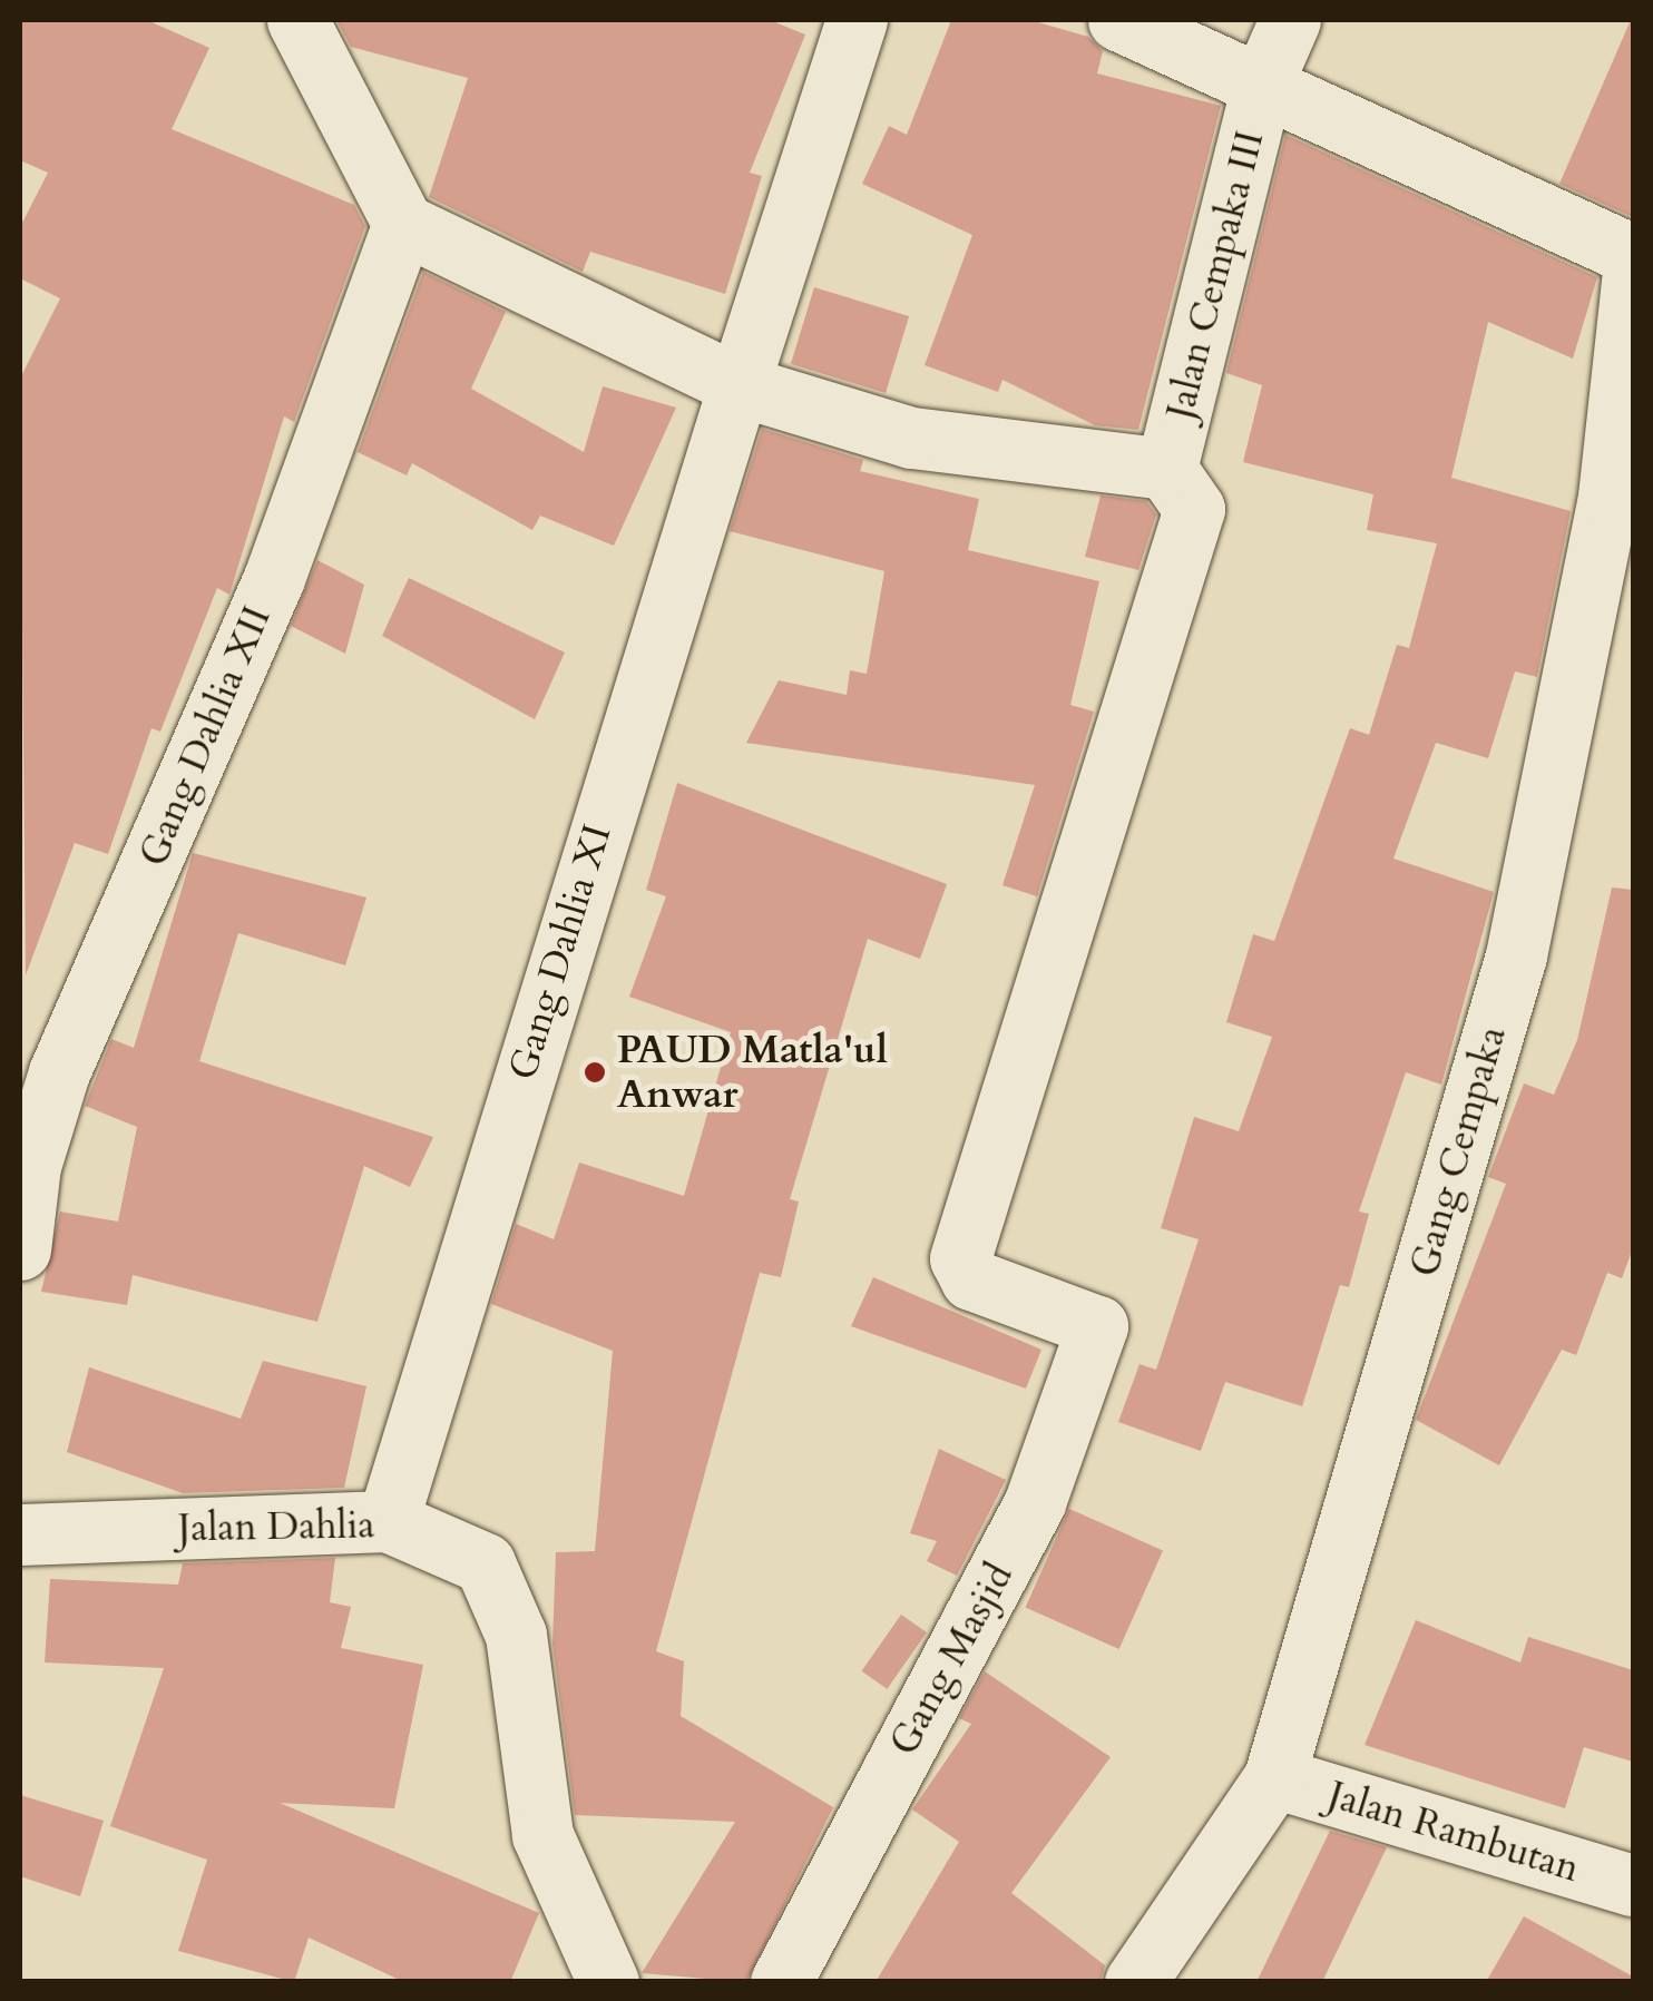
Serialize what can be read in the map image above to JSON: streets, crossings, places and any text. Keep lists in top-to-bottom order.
{
  "streets": {
    "street": [
      "Jalan Cempaka III",
      "Gang Dahlia XII",
      "Gang Dahlia XI",
      "Gang Cempaka",
      "Jalan Dahlia",
      "Gang Masjid",
      "Jalan Rambutan"
    ]
  },
  "crossings": [
    ["Jalan Cempaka III", "Gang Masjid"],
    ["Gang Dahlia XI", "Jalan Dahlia"],
    ["Gang Cempaka", "Jalan Rambutan"]
  ],
  "places": ["PAUD Matla'ul Anwar"]
}
